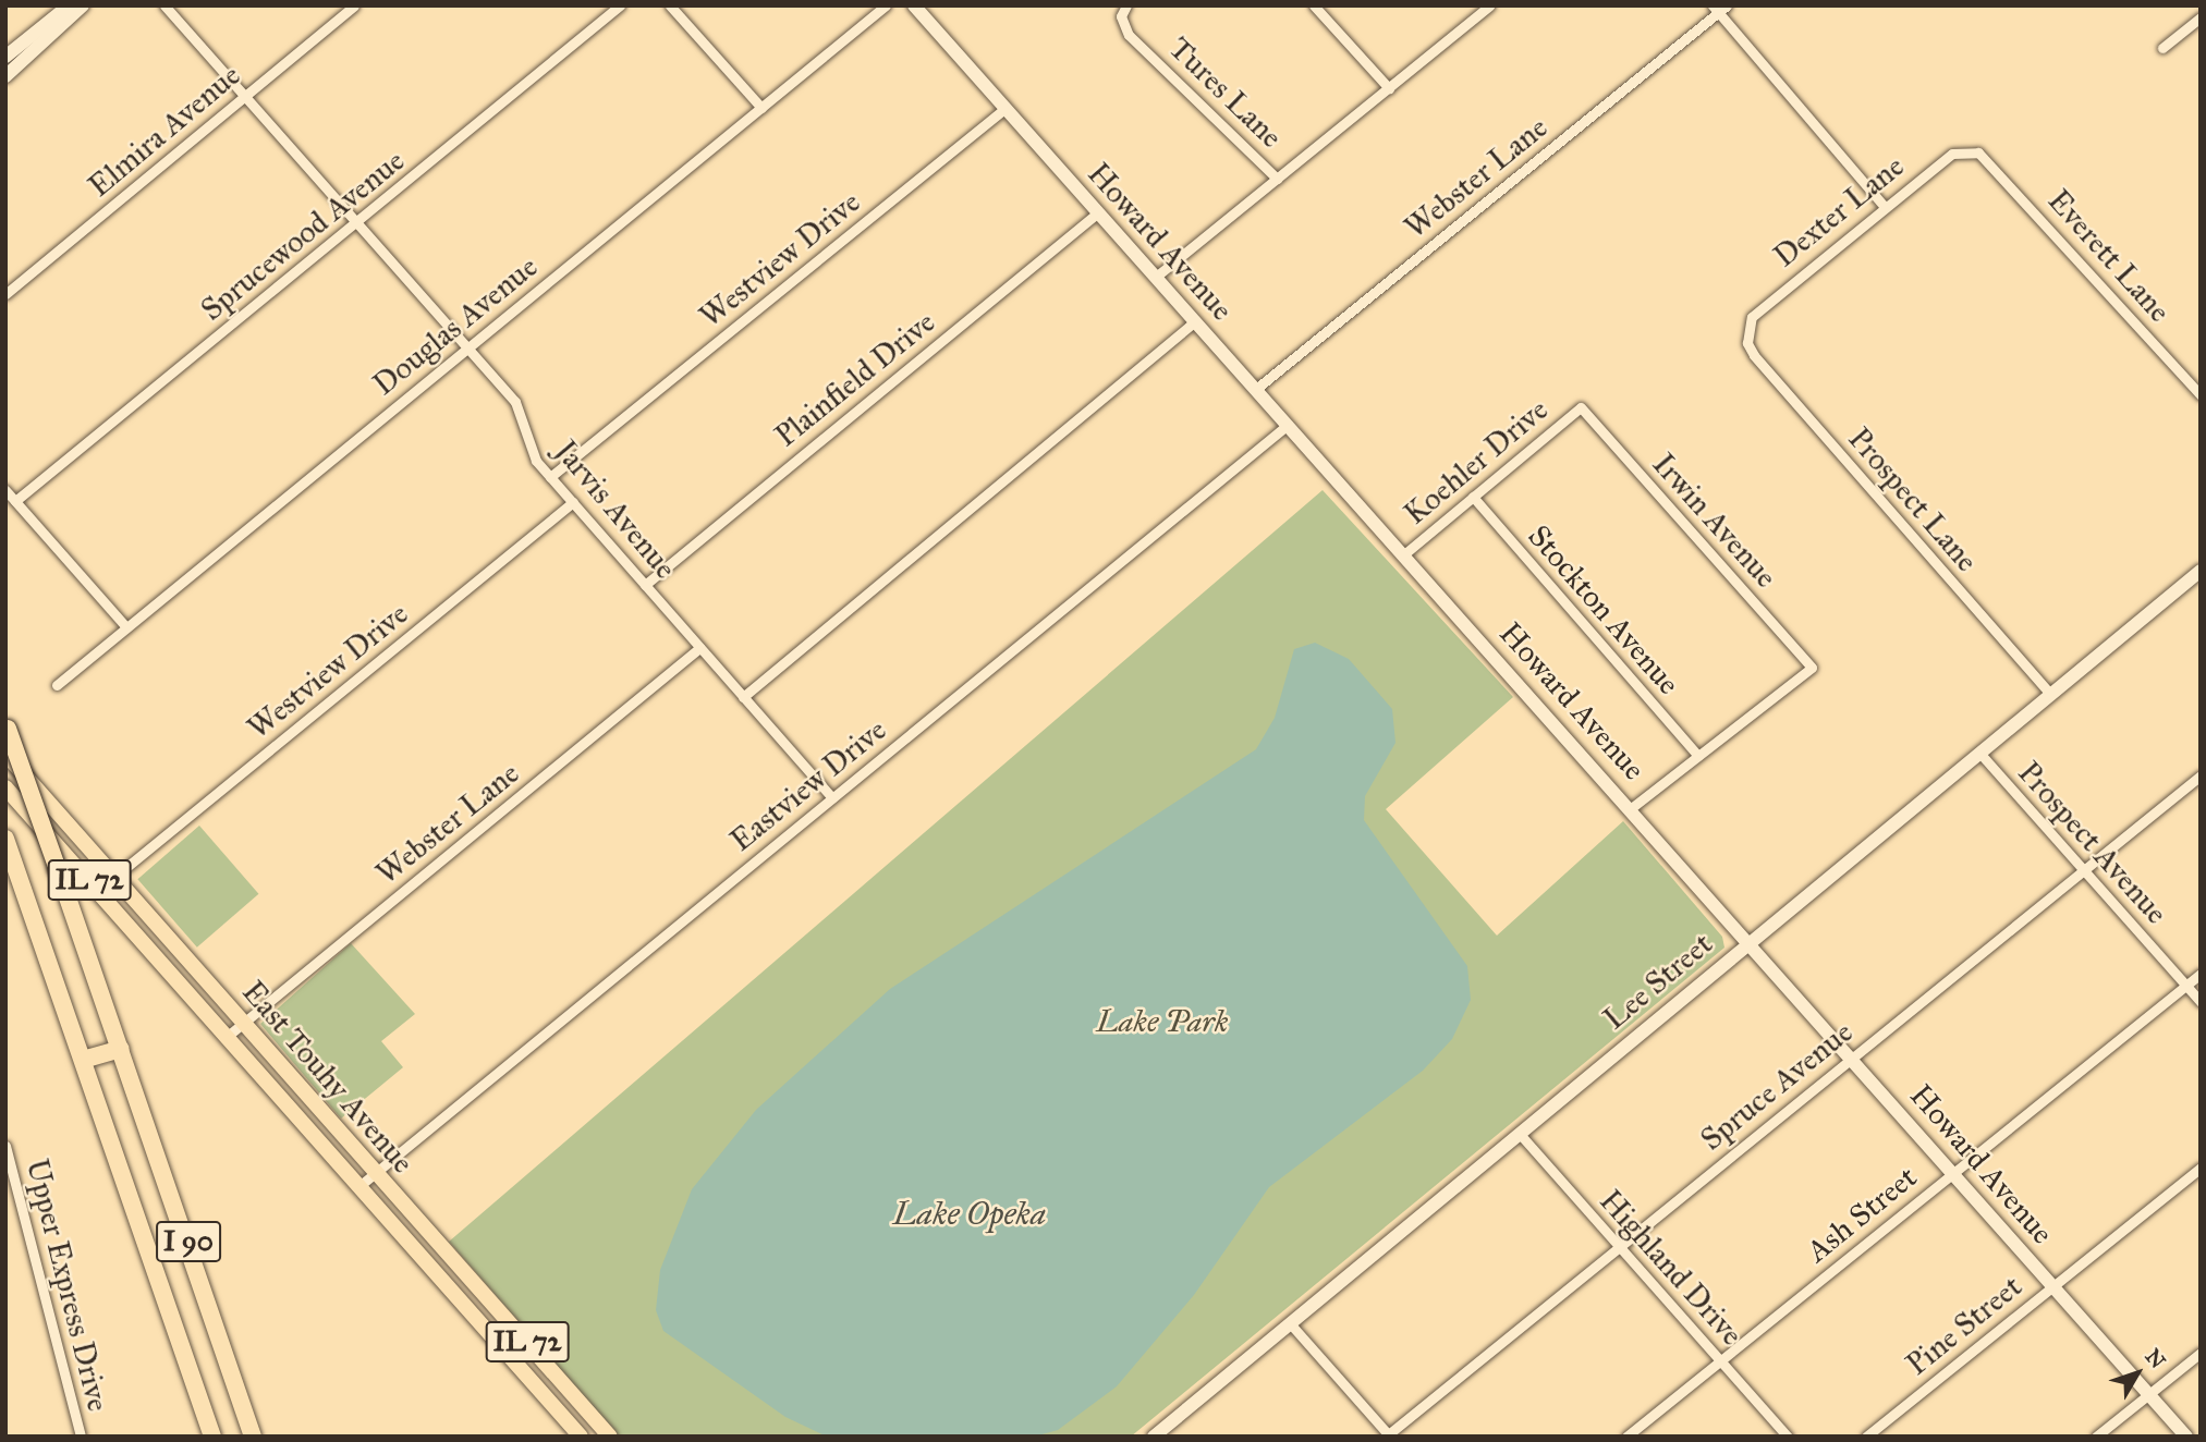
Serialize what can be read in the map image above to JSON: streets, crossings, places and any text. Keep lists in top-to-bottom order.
{
  "streets": {
    "highway": ["I 90"],
    "main road": ["IL 72", "East Touhy Avenue"],
    "street": [
      "Tures Lane",
      "Elmira Avenue",
      "Webster Lane",
      "Dexter Lane",
      "Sprucewood Avenue",
      "Howard Avenue",
      "Everett Lane",
      "Westview Drive",
      "Douglas Avenue",
      "Plainfield Drive",
      "Koehler Drive",
      "Prospect Lane",
      "Jarvis Avenue",
      "Irwin Avenue",
      "Stockton Avenue",
      "Eastview Drive",
      "Prospect Avenue",
      "Lee Street",
      "Spruce Avenue",
      "Ash Street",
      "Highland Drive",
      "Upper Express Drive",
      "Pine Street"
    ]
  },
  "crossings": [
    ["Elmira Avenue", "Jarvis Avenue"],
    ["Webster Lane", "Howard Avenue"],
    ["Webster Lane", "Jarvis Avenue"],
    ["Webster Lane", "East Touhy Avenue"],
    ["Dexter Lane", "Everett Lane"],
    ["Dexter Lane", "Prospect Lane"],
    ["Sprucewood Avenue", "Jarvis Avenue"],
    ["Howard Avenue", "Westview Drive"],
    ["Howard Avenue", "Plainfield Drive"],
    ["Howard Avenue", "Koehler Drive"],
    ["Howard Avenue", "Eastview Drive"],
    ["Howard Avenue", "Lee Street"],
    ["Howard Avenue", "Spruce Avenue"],
    ["Howard Avenue", "Ash Street"],
    ["Howard Avenue", "Pine Street"],
    ["Westview Drive", "Jarvis Avenue"],
    ["Westview Drive", "East Touhy Avenue"],
    ["Douglas Avenue", "Jarvis Avenue"],
    ["Plainfield Drive", "Jarvis Avenue"],
    ["Koehler Drive", "Irwin Avenue"],
    ["Koehler Drive", "Stockton Avenue"],
    ["Prospect Lane", "Lee Street"],
    ["Jarvis Avenue", "Eastview Drive"],
    ["Irwin Avenue", "Stockton Avenue"],
    ["Eastview Drive", "East Touhy Avenue"],
    ["Prospect Avenue", "Lee Street"],
    ["Prospect Avenue", "Spruce Avenue"],
    ["Prospect Avenue", "Ash Street"],
    ["Lee Street", "Highland Drive"],
    ["Spruce Avenue", "Highland Drive"],
    ["Ash Street", "Highland Drive"]
  ],
  "water": ["Lake Opeka"],
  "parks": ["Lake Park"],
  "north": "top right"
}
